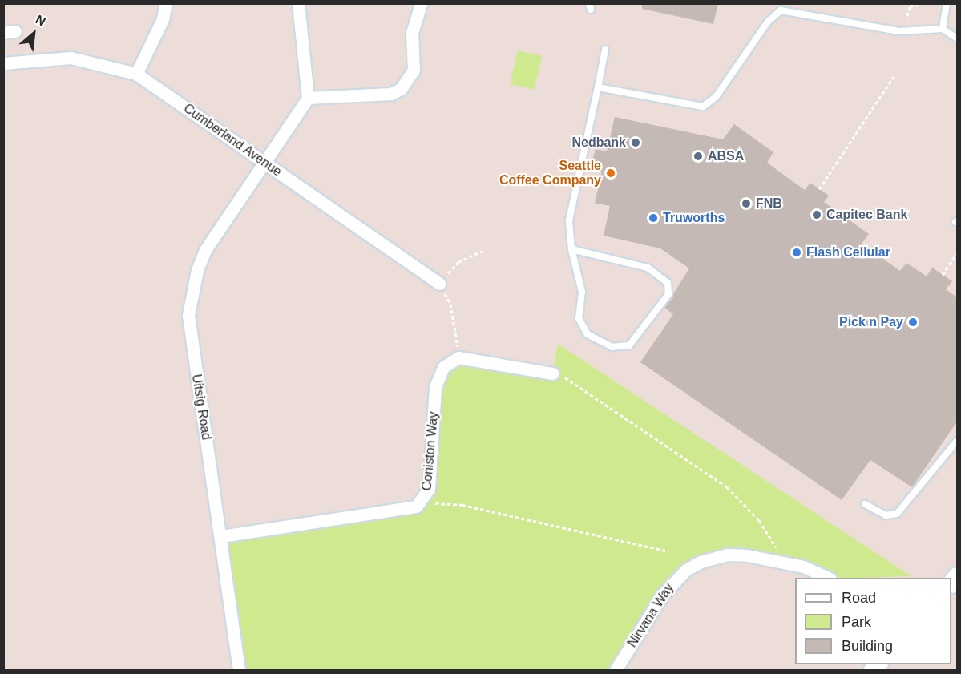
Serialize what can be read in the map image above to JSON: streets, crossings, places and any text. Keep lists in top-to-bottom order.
{
  "streets": {
    "street": [
      "Cumberland Avenue",
      "Uitsig Road",
      "Coniston Way",
      "Nirvana Way"
    ]
  },
  "crossings": [
    ["Cumberland Avenue", "Uitsig Road"],
    ["Uitsig Road", "Coniston Way"]
  ],
  "places": [
    "Nedbank",
    "ABSA",
    "Seattle Coffee Company",
    "FNB",
    "Capitec Bank",
    "Truworths",
    "Flash Cellular",
    "Pick n Pay"
  ],
  "legend": ["Road", "Park", "Building"],
  "north": "top right"
}
